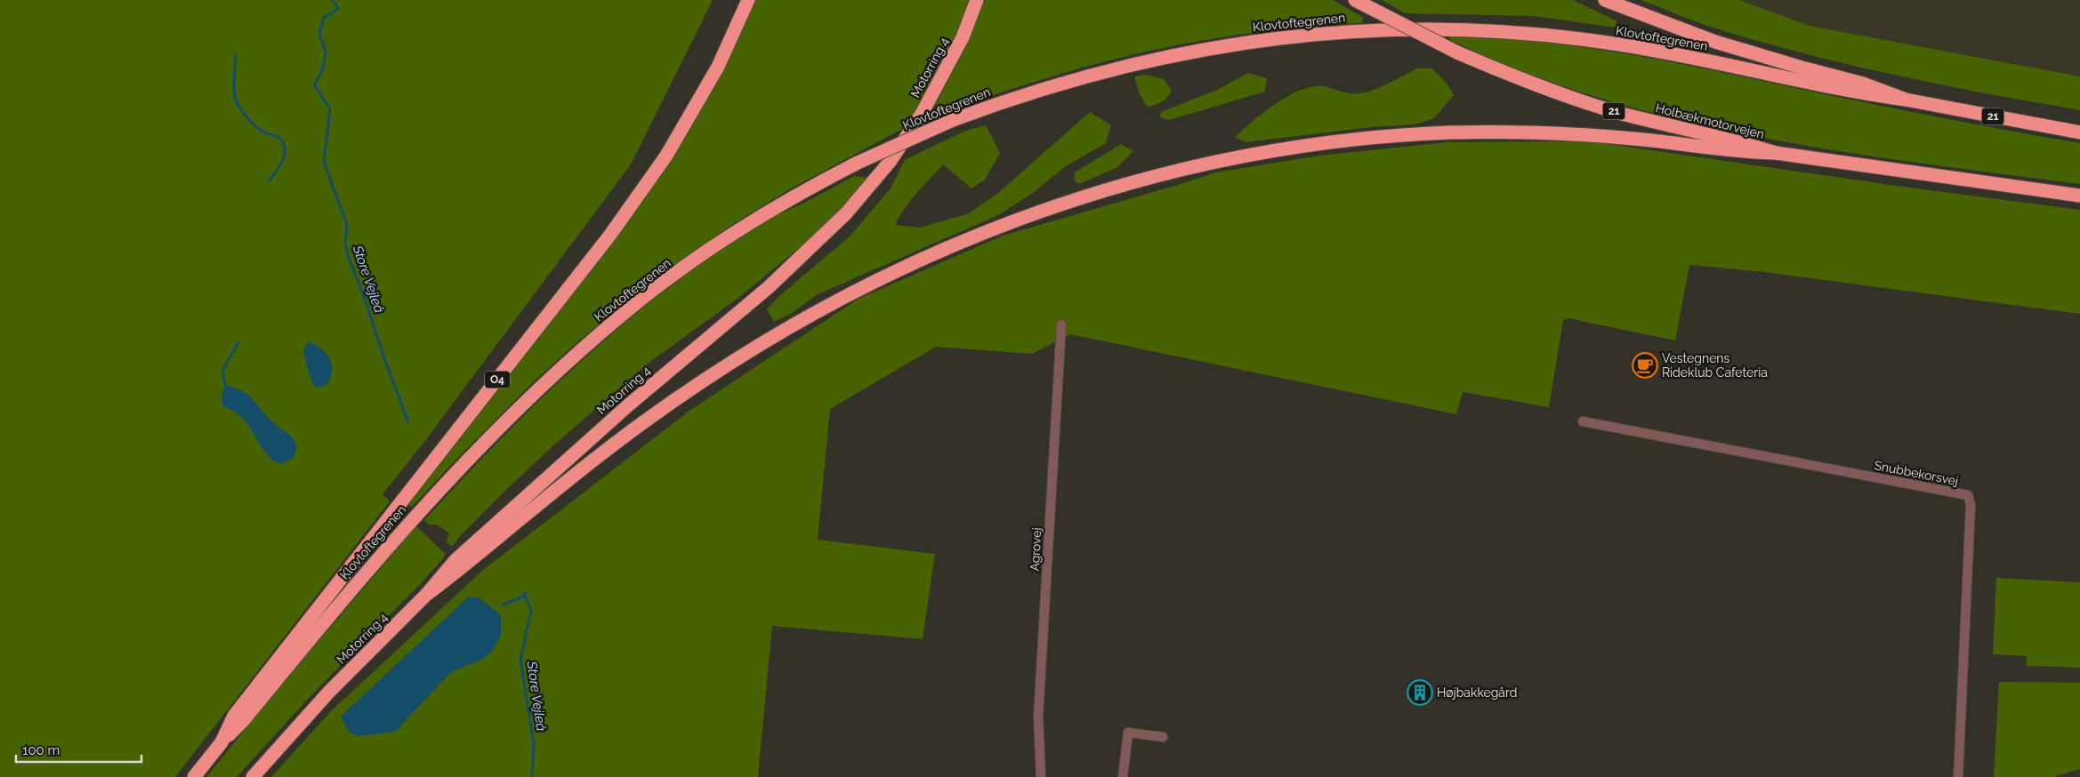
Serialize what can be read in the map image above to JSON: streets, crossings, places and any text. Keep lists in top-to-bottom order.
{
  "streets": {
    "highway": [
      "Klovtoftegrenen",
      "Motorring 4",
      "21",
      "Holbækmotorvejen",
      "O4"
    ],
    "street": ["Snubbekorsvej", "Agrovej"]
  },
  "crossings": [
    ["Klovtoftegrenen", "21"],
    ["Klovtoftegrenen", "O4"]
  ],
  "water": ["Store Vejleå"],
  "places": {
    "cafe": ["Vestegnens Rideklub Cafeteria"],
    "building": ["Højbakkegård"]
  },
  "scale_bar": "100 m"
}
